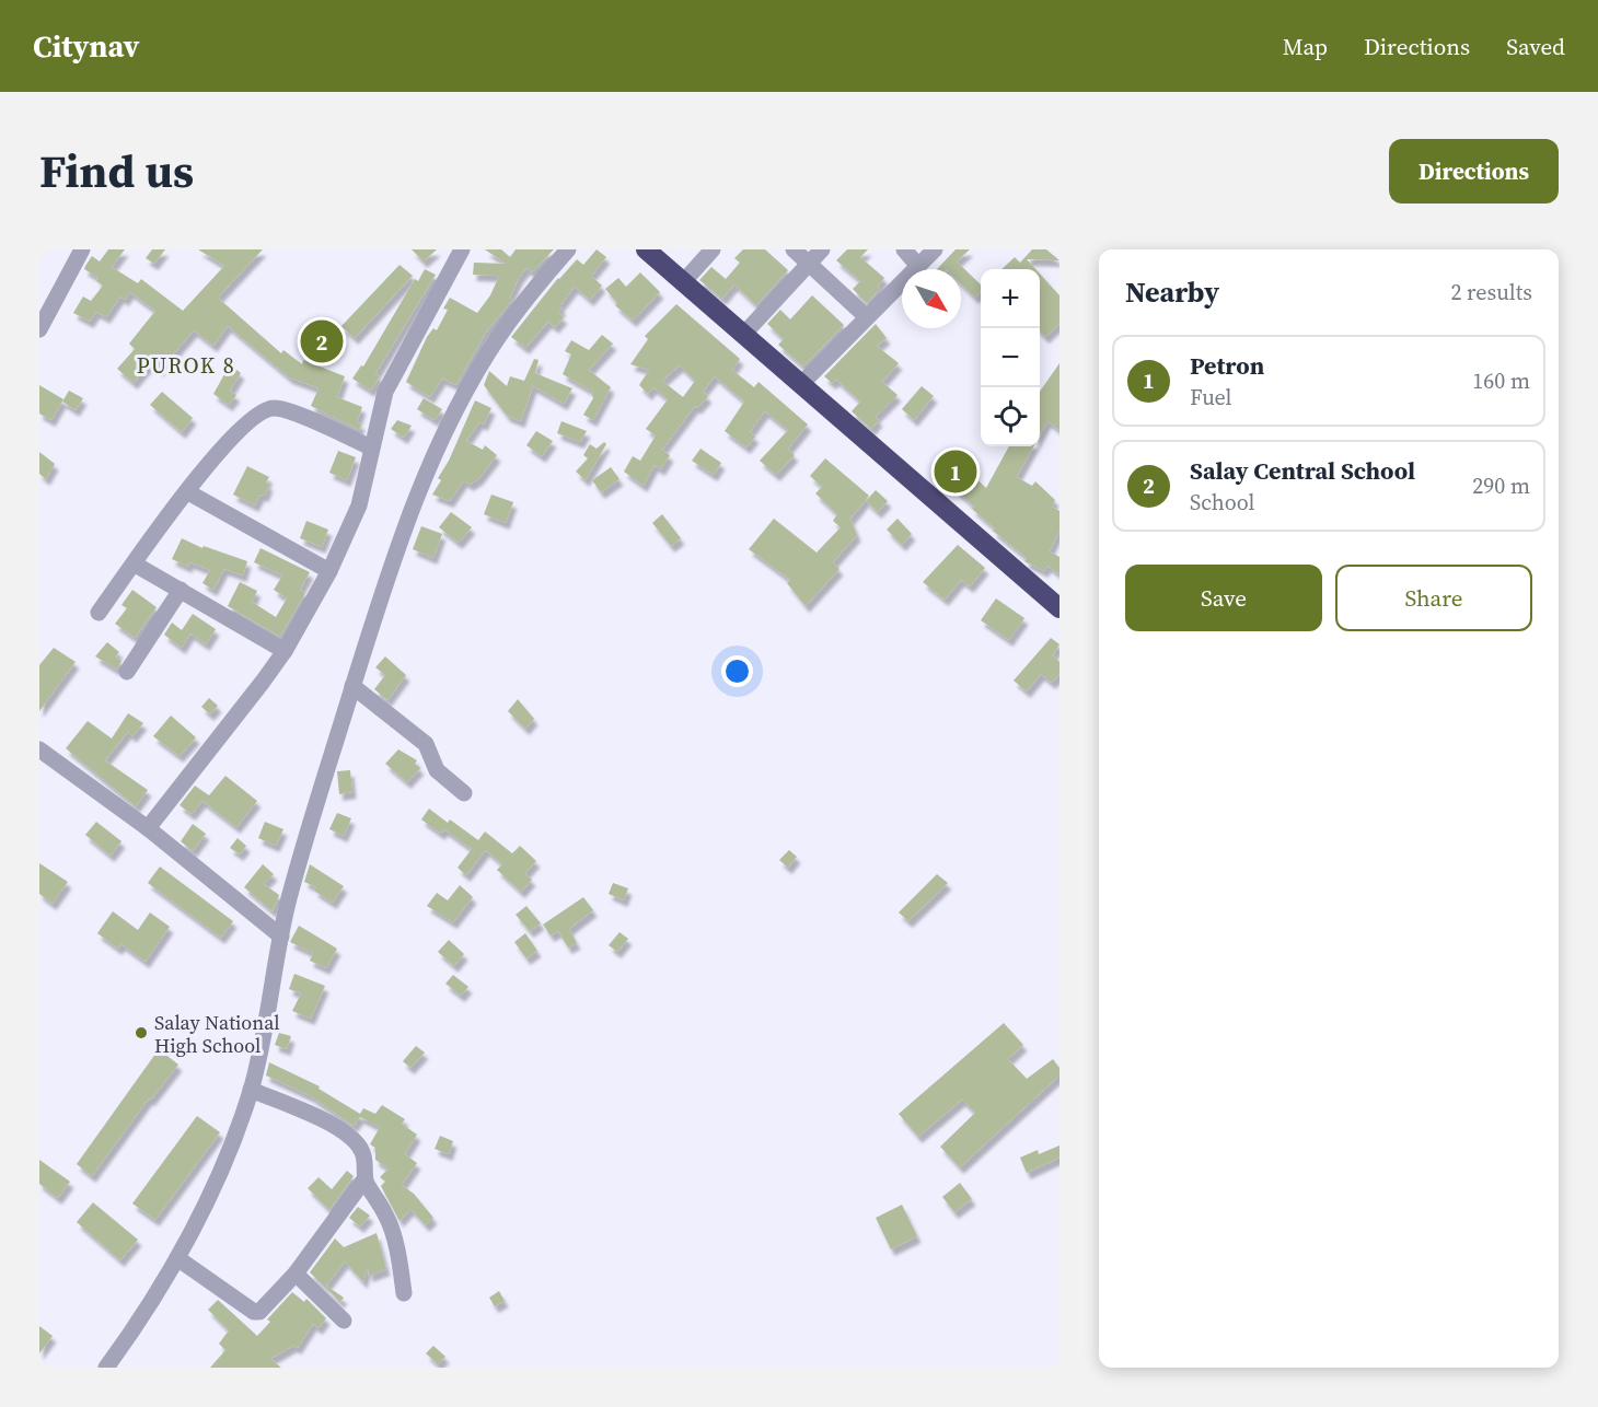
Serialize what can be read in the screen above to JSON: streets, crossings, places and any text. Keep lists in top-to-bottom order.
{
  "districts": ["PUROK 8"],
  "places": ["Salay National High School"],
  "north": "bottom right",
  "page": {
    "header": "Citynav",
    "nav": ["Map", "Directions", "Saved"],
    "title": "Find us",
    "buttons": [
      "Directions",
      ["Save", "Share"]
    ],
    "heading": ["Nearby", "2 results"],
    "map_buttons": ["+", "−"],
    "pins": ["2", "1"],
    "list": [
      {
        "mark": "1",
        "name": "Petron",
        "note": "Fuel",
        "value": "160 m"
      },
      {
        "mark": "2",
        "name": "Salay Central School",
        "note": "School",
        "value": "290 m"
      }
    ]
  }
}
